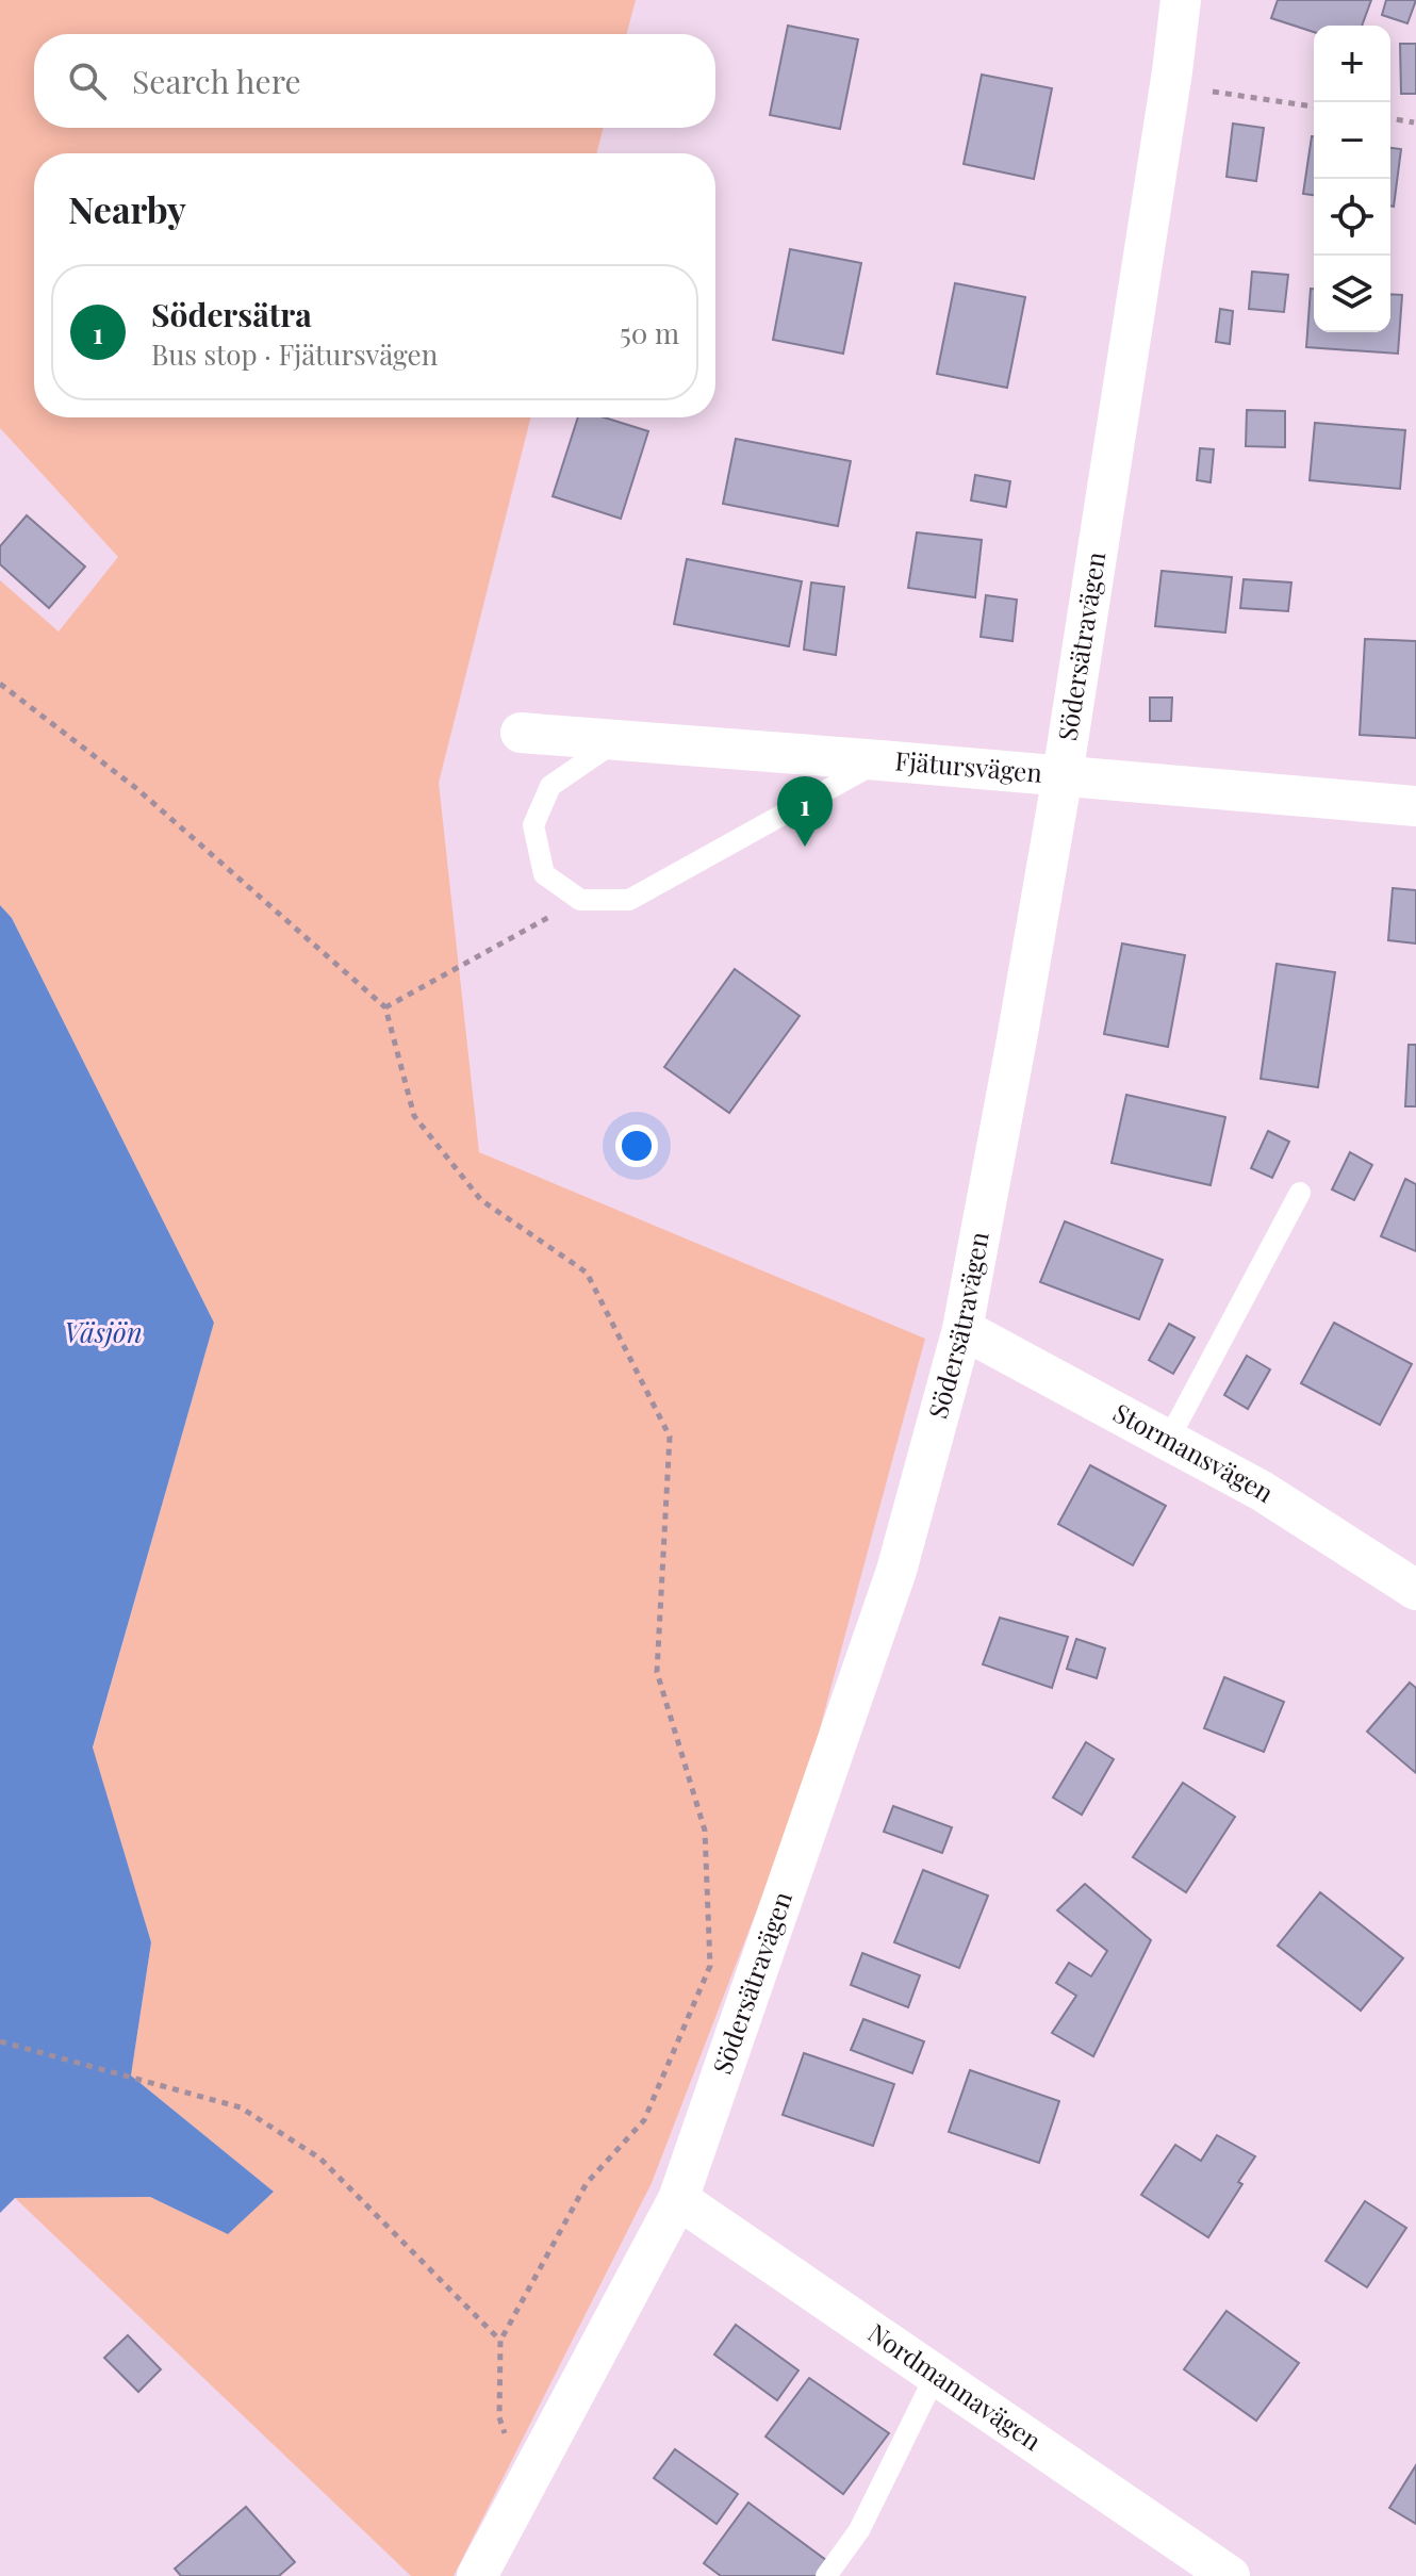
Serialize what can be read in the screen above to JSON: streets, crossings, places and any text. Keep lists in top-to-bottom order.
{
  "streets": {
    "street": [
      "Södersätravägen",
      "Fjätursvägen",
      "Stormansvägen",
      "Nordmannavägen"
    ]
  },
  "crossings": [
    ["Södersätravägen", "Fjätursvägen"],
    ["Södersätravägen", "Stormansvägen"],
    ["Södersätravägen", "Nordmannavägen"]
  ],
  "water": ["Väsjön"],
  "page": {
    "map_buttons": ["+", "−"],
    "search": "Search here",
    "heading": "Nearby",
    "list": [
      {
        "mark": "1",
        "name": "Södersätra",
        "note": "Bus stop · Fjätursvägen",
        "value": "50 m"
      }
    ],
    "pins": "1"
  }
}
